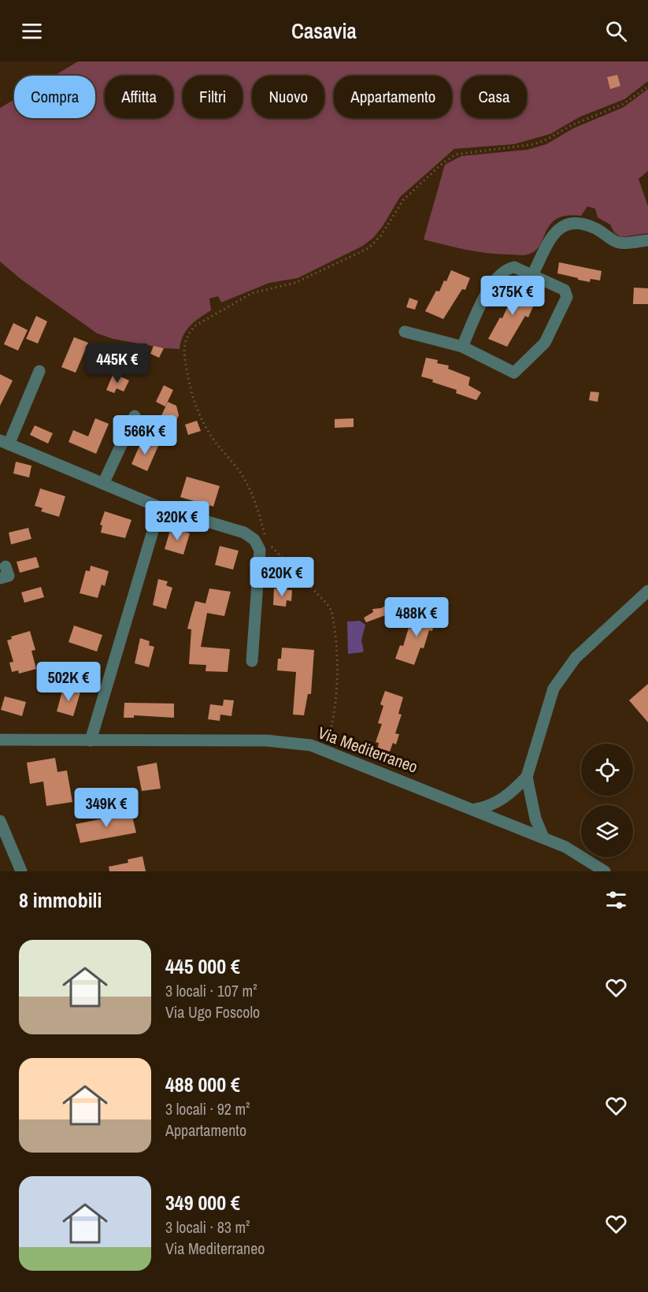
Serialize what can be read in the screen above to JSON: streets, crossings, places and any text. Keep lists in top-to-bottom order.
{
  "streets": {
    "street": ["Via Mediterraneo"]
  },
  "page": {
    "header": "Casavia",
    "chip": [
      "Compra",
      "Affitta",
      "Filtri",
      "Nuovo",
      "Appartamento",
      "Casa"
    ],
    "price": [
      "375K €",
      "445K €",
      "566K €",
      "320K €",
      "620K €",
      "488K €",
      "502K €",
      "349K €"
    ],
    "heading": "8 immobili",
    "list": [
      {
        "name": "445 000 €",
        "note": "3 locali · 107 m² · Via Ugo Foscolo"
      },
      {
        "name": "488 000 €",
        "note": "3 locali · 92 m² · Appartamento"
      },
      {
        "name": "349 000 €",
        "note": "3 locali · 83 m² · Via Mediterraneo"
      }
    ]
  }
}
